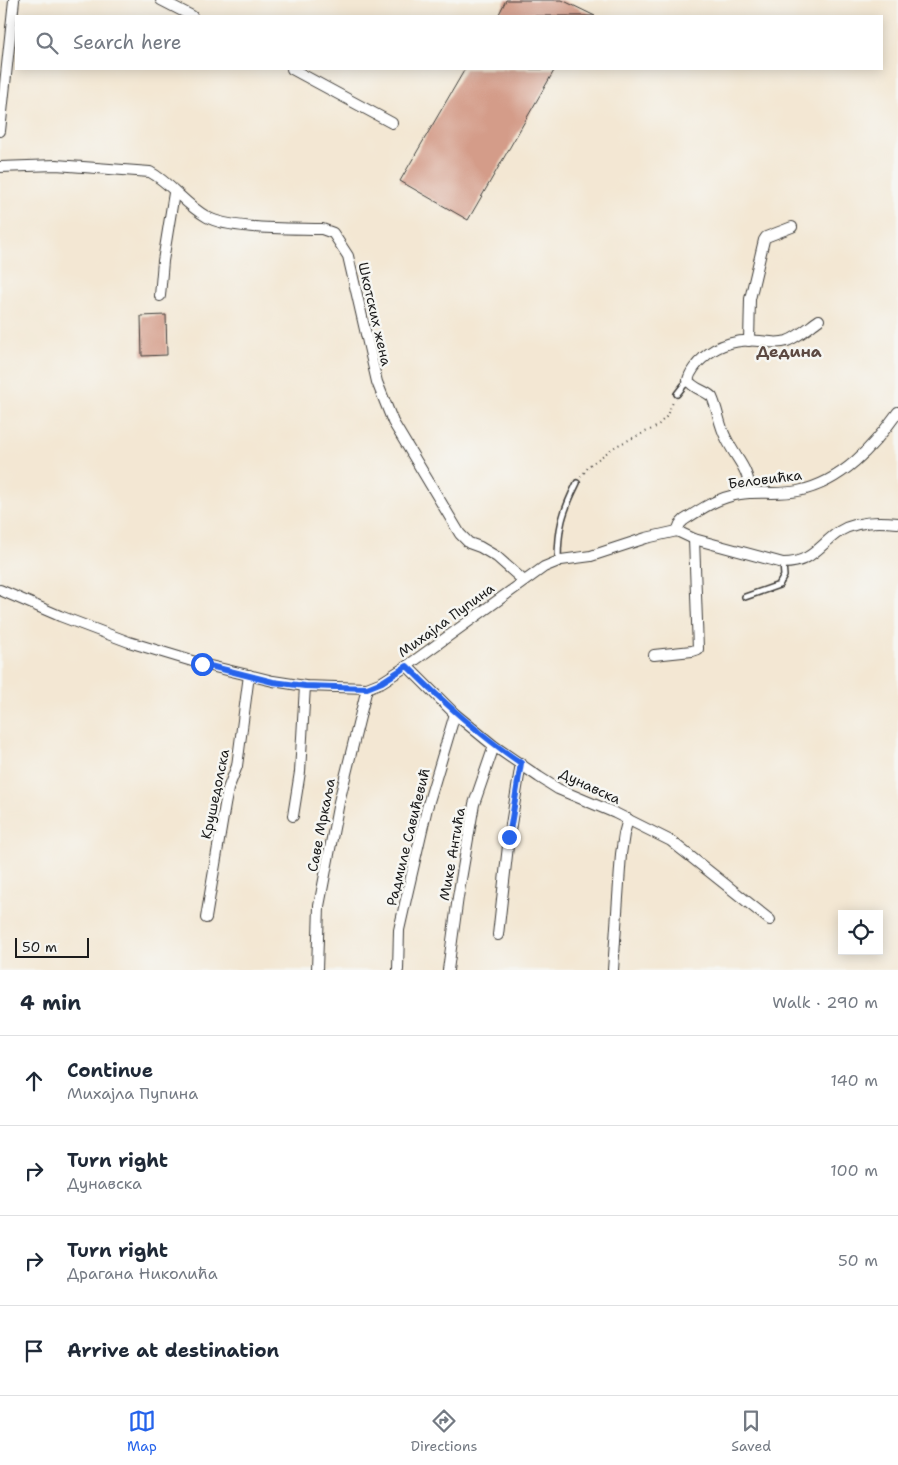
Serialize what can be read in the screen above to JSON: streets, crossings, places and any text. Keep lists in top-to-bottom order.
{
  "streets": {
    "street": [
      "Шкотских жена",
      "Беловићка",
      "Михајла Пупина",
      "Дунавска",
      "Крушедолска",
      "Саве Мркаља",
      "Радмиле Савићевић",
      "Мике Антића"
    ]
  },
  "crossings": [
    ["Шкотских жена", "Михајла Пупина"],
    ["Беловићка", "Михајла Пупина"],
    ["Михајла Пупина", "Дунавска"],
    ["Михајла Пупина", "Крушедолска"],
    ["Михајла Пупина", "Саве Мркаља"],
    ["Дунавска", "Радмиле Савићевић"],
    ["Дунавска", "Мике Антића"]
  ],
  "districts": ["Дедина"],
  "scale_bar": "50 m",
  "page": {
    "search": "Search here",
    "scale": "50 m",
    "heading": ["4 min", "Walk · 290 m"],
    "list": [
      ["Continue", "Михајла Пупина", "140 m"],
      ["Turn right", "Дунавска", "100 m"],
      ["Turn right", "Драгана Николића", "50 m"],
      "Arrive at destination"
    ],
    "nav": ["Map", "Directions", "Saved"]
  }
}
